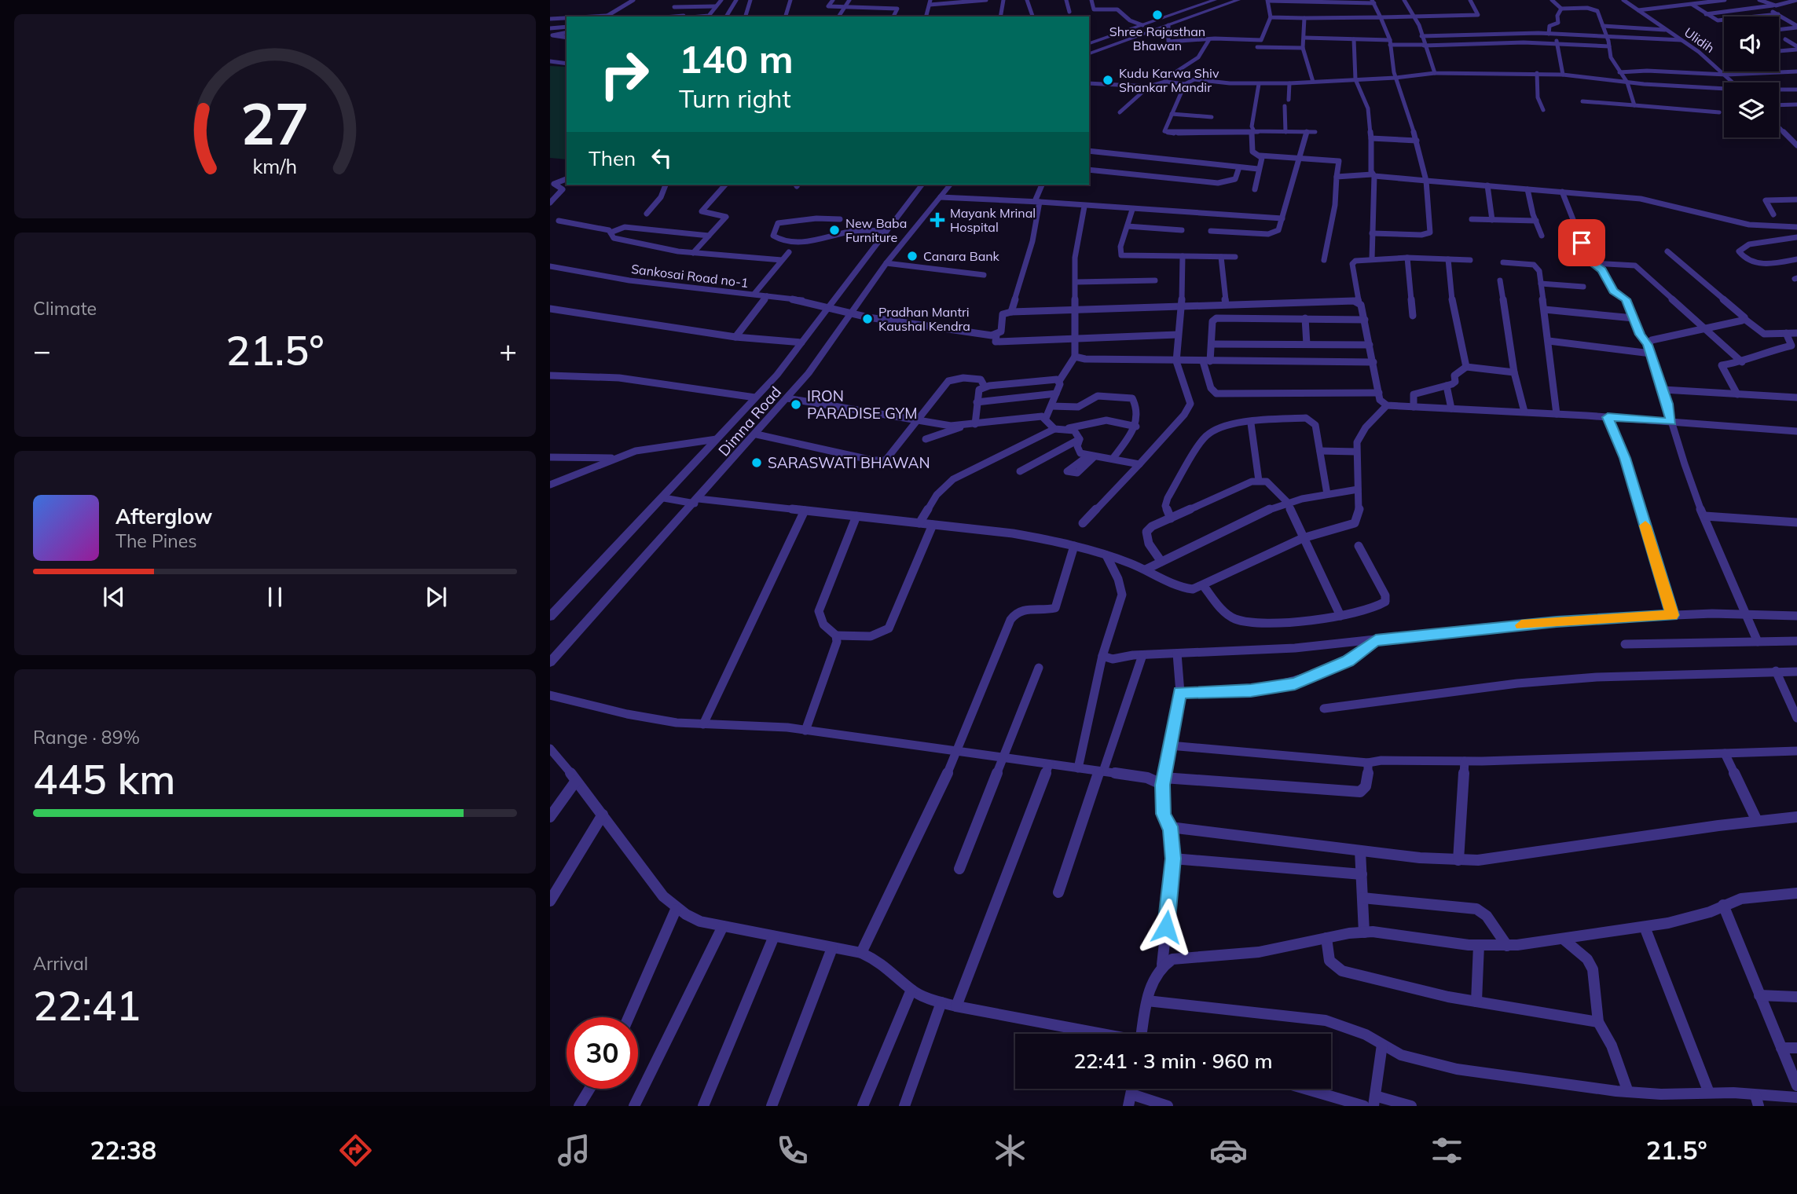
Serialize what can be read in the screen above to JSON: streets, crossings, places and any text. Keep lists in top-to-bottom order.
{
  "streets": {
    "street": ["Ulidih", "Sankosai Road no-1", "Dimna Road"]
  },
  "crossings": [
    ["Sankosai Road no-1", "Dimna Road"]
  ],
  "places": {
    "other": [
      "Shree Rajasthan Bhawan",
      "Kudu Karwa Shiv Shankar Mandir",
      "New Baba Furniture",
      "Canara Bank",
      "Pradhan Mantri Kaushal Kendra",
      "IRON PARADISE GYM",
      "SARASWATI BHAWAN"
    ],
    "health": ["Mayank Mrinal Hospital"]
  },
  "page": {
    "turn": ["140 m", "Turn right"],
    "then": "Then",
    "tile": [
      "Climate",
      ["Range · 89%", "445 km"],
      ["Arrival", "22:41"]
    ],
    "heat": ["−", "21.5°", "+"],
    "song": ["Afterglow", "The Pines"],
    "limit": "30",
    "trip": "22:41 · 3 min · 960 m",
    "tabs": ["22:38", "21.5°"],
    "gauge": ["27", "km/h"]
  }
}
